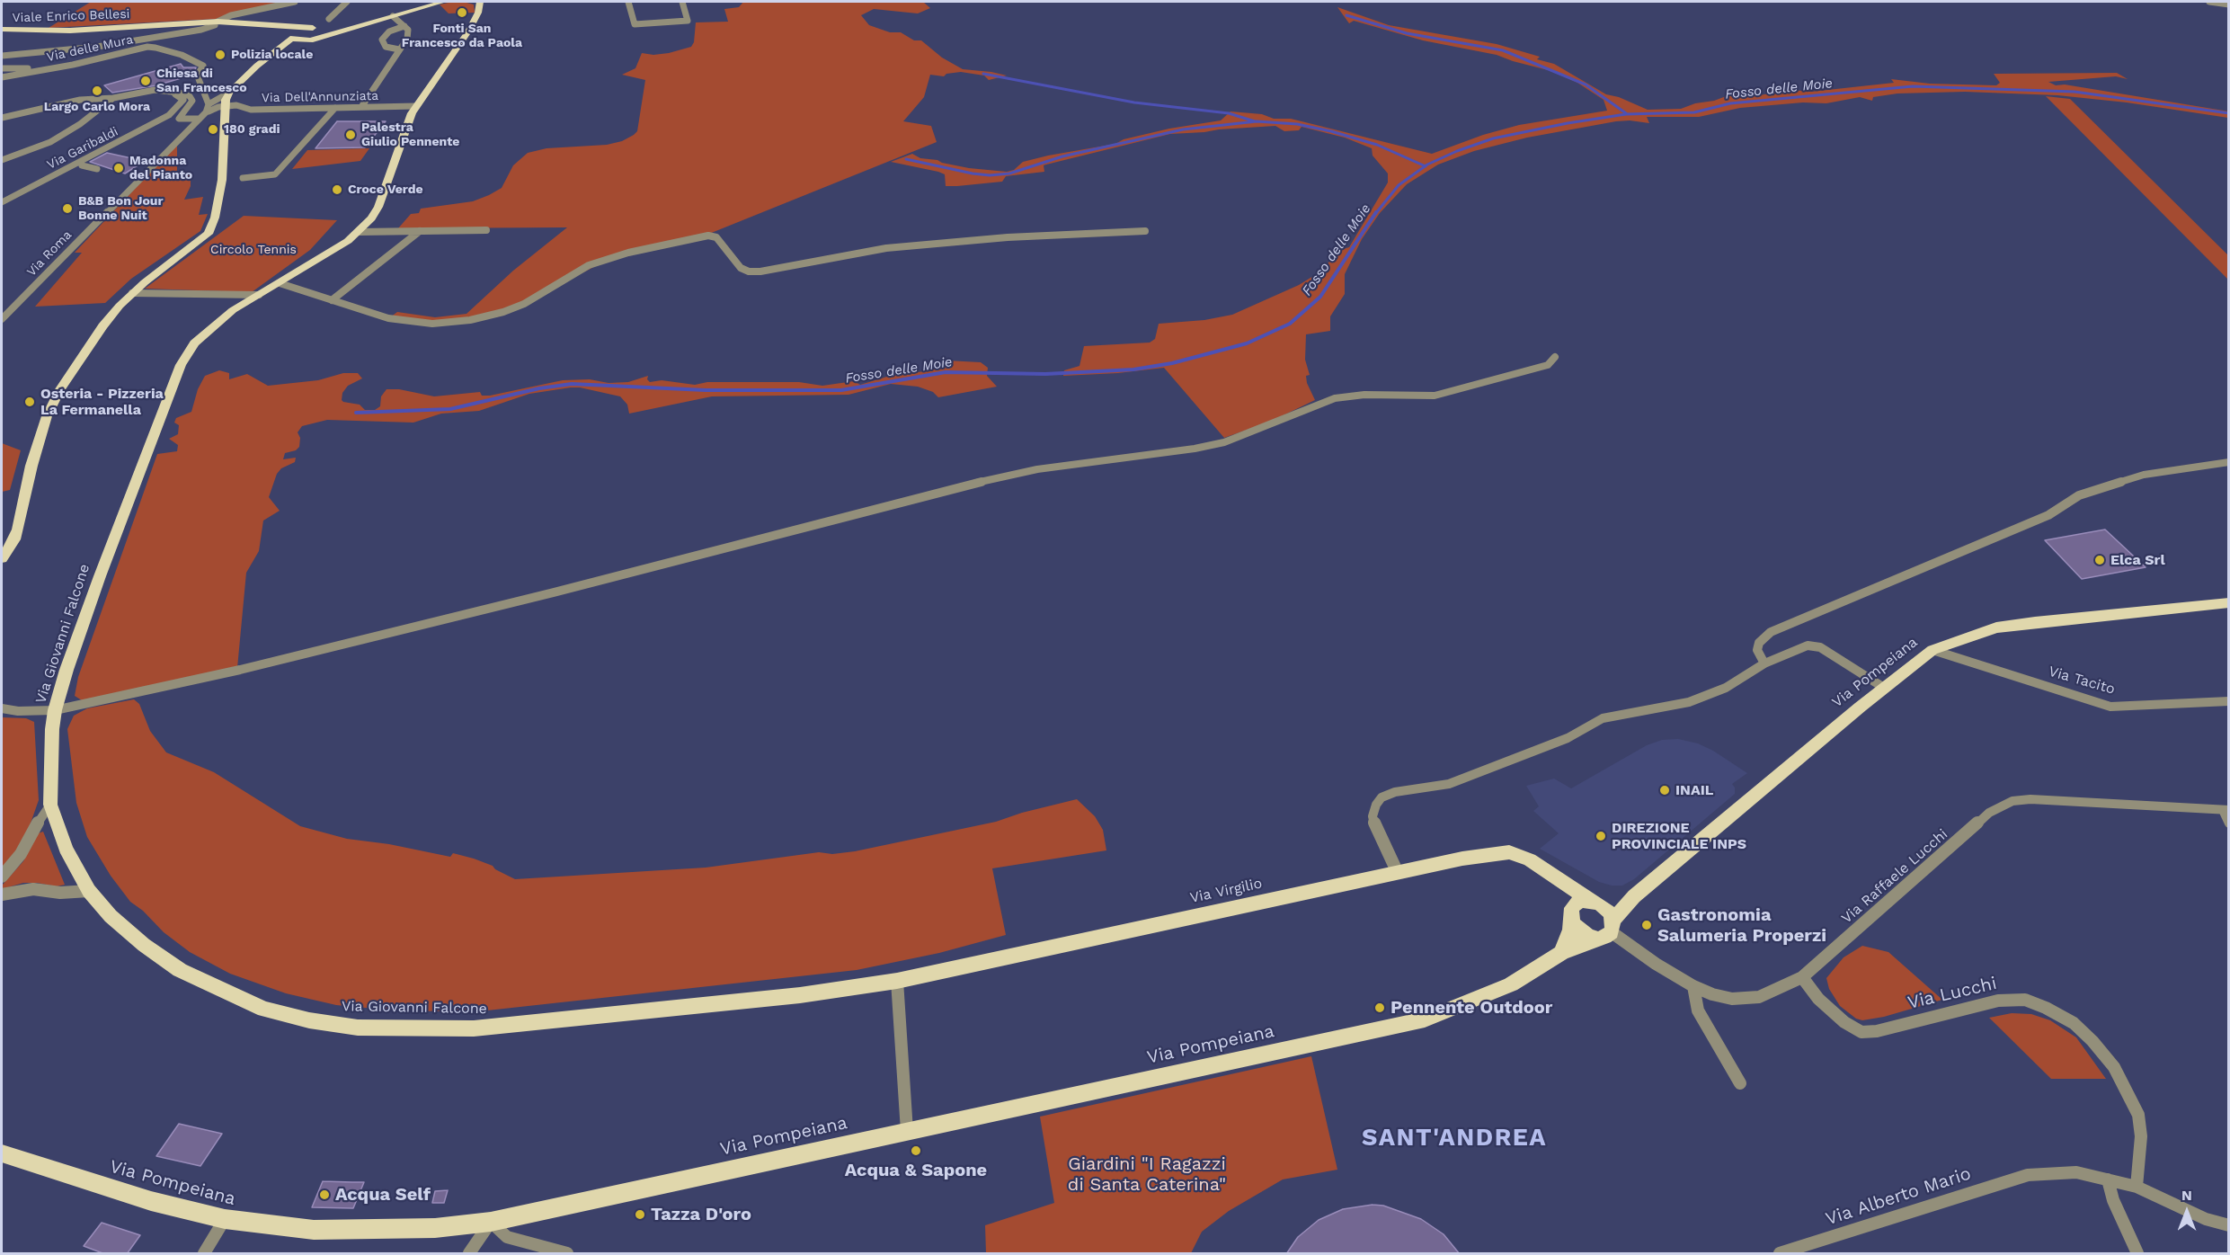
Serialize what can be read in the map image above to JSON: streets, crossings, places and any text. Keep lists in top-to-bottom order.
{
  "streets": {
    "main road": [
      "Viale Enrico Bellesi",
      "Via Giovanni Falcone",
      "Via Pompeiana",
      "Via Virgilio"
    ],
    "street": [
      "Via delle Mura",
      "Via Dell'Annunziata",
      "Via Garibaldi",
      "Via Roma",
      "Via Tacito",
      "Via Raffaele Lucchi",
      "Via Lucchi",
      "Via Alberto Mario"
    ]
  },
  "crossings": [
    ["Via delle Mura", "Via Roma"],
    ["Via Dell'Annunziata", "Via Giovanni Falcone"],
    ["Via Giovanni Falcone", "Via Virgilio"],
    ["Via Pompeiana", "Via Tacito"],
    ["Via Pompeiana", "Via Raffaele Lucchi"],
    ["Via Pompeiana", "Via Virgilio"],
    ["Via Raffaele Lucchi", "Via Virgilio"],
    ["Via Raffaele Lucchi", "Via Lucchi"]
  ],
  "districts": ["SANT'ANDREA"],
  "water": ["Fosso delle Moie"],
  "parks": ["Circolo Tennis", "Giardini \"I Ragazzi di Santa Caterina\""],
  "places": [
    "Fonti San Francesco da Paola",
    "Polizia locale",
    "Chiesa di San Francesco",
    "Largo Carlo Mora",
    "180 gradi",
    "Palestra Giulio Pennente",
    "Madonna del Pianto",
    "Croce Verde",
    "B&B Bon Jour Bonne Nuit",
    "Osteria - Pizzeria La Fermanella",
    "Elca Srl",
    "INAIL",
    "DIREZIONE PROVINCIALE INPS",
    "Gastronomia Salumeria Properzi",
    "Pennente Outdoor",
    "Acqua & Sapone",
    "Acqua Self",
    "Tazza D'oro"
  ],
  "north": "top"
}
